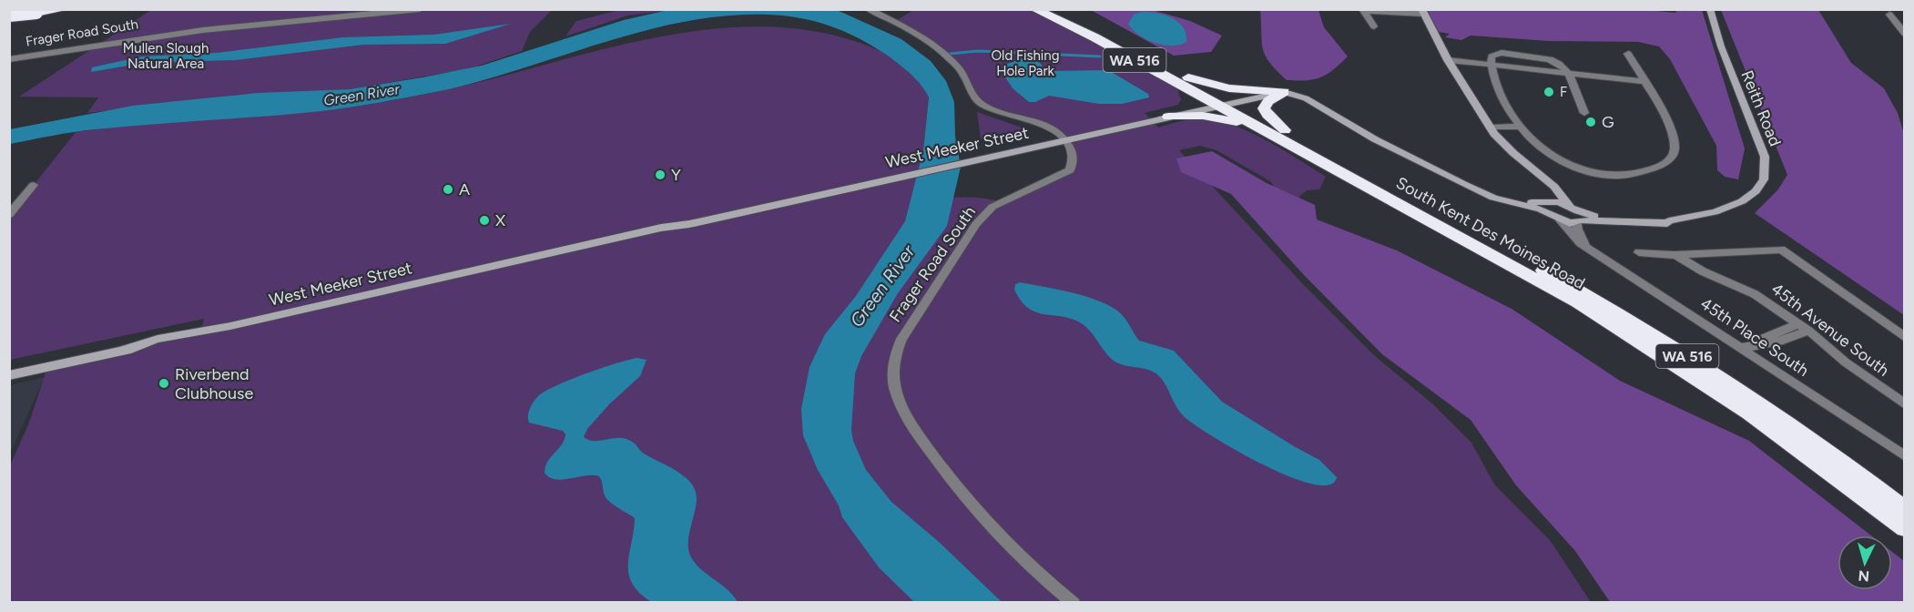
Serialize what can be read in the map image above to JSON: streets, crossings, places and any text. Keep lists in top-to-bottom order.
{
  "streets": {
    "highway": ["WA 516", "South Kent Des Moines Road"],
    "main road": ["Reith Road", "West Meeker Street"],
    "street": ["Frager Road South", "45th Avenue South", "45th Place South"]
  },
  "crossings": [
    ["Frager Road South", "West Meeker Street"],
    ["Reith Road", "West Meeker Street"],
    ["Reith Road", "South Kent Des Moines Road"],
    ["Reith Road", "45th Place South"],
    ["West Meeker Street", "South Kent Des Moines Road"]
  ],
  "water": ["Green River"],
  "parks": ["Mullen Slough Natural Area", "Old Fishing Hole Park"],
  "places": [
    "F",
    "G",
    "Y",
    "A",
    "X",
    "Riverbend Clubhouse"
  ],
  "north": "bottom"
}
